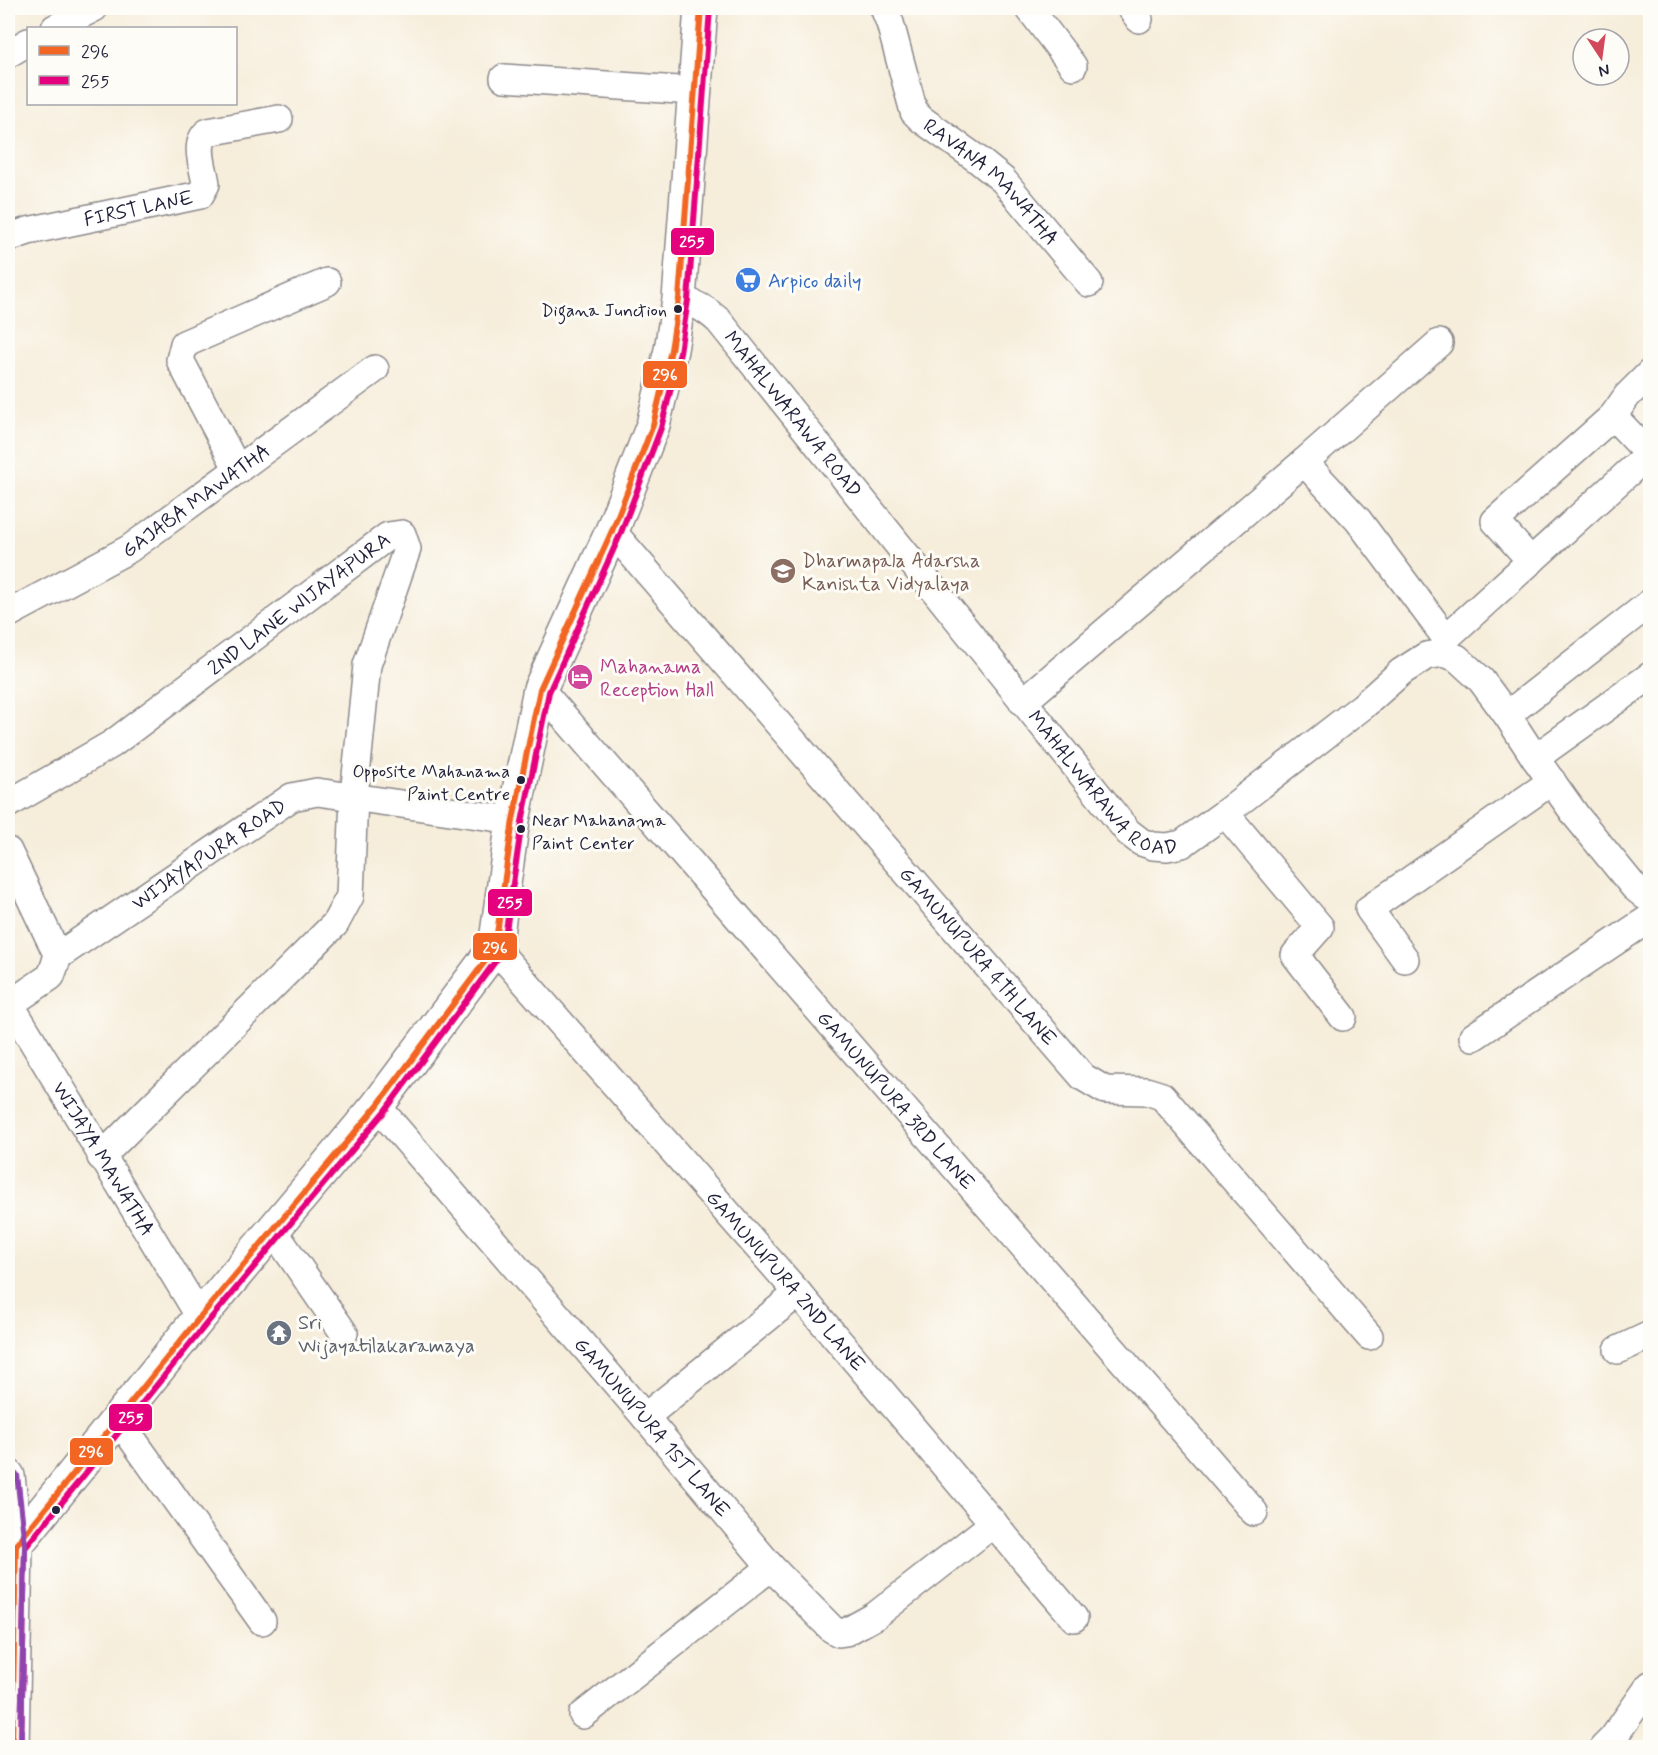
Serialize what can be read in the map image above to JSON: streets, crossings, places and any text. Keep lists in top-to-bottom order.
{
  "streets": {
    "street": [
      "RAVANA MAWATHA",
      "FIRST LANE",
      "MAHALWARAWA ROAD",
      "GAJABA MAWATHA",
      "2ND LANE WIJAYAPURA",
      "WIJAYAPURA ROAD",
      "GAMUNUPURA 4TH LANE",
      "GAMUNUPURA 3RD LANE",
      "WIJAYA MAWATHA",
      "GAMUNUPURA 2ND LANE",
      "GAMUNUPURA 1ST LANE"
    ]
  },
  "crossings": [
    ["2ND LANE WIJAYAPURA", "WIJAYAPURA ROAD"],
    ["2ND LANE WIJAYAPURA", "WIJAYA MAWATHA"],
    ["GAMUNUPURA 2ND LANE", "GAMUNUPURA 1ST LANE"]
  ],
  "places": {
    "supermarket": ["Arpico daily"],
    "other": ["Digana Junction", "Opposite Mahanama Paint Centre", "Near Mahanama Paint Center"],
    "school or university": ["Dharmapala Adarsha Kanishta Vidyalaya"],
    "hotel": ["Mahanama Reception Hall"],
    "temple": ["Sri Wijayatilakaramaya"]
  },
  "lines": ["transit line 296", "transit line 255"],
  "legend": ["296", "255"],
  "north": "bottom"
}
